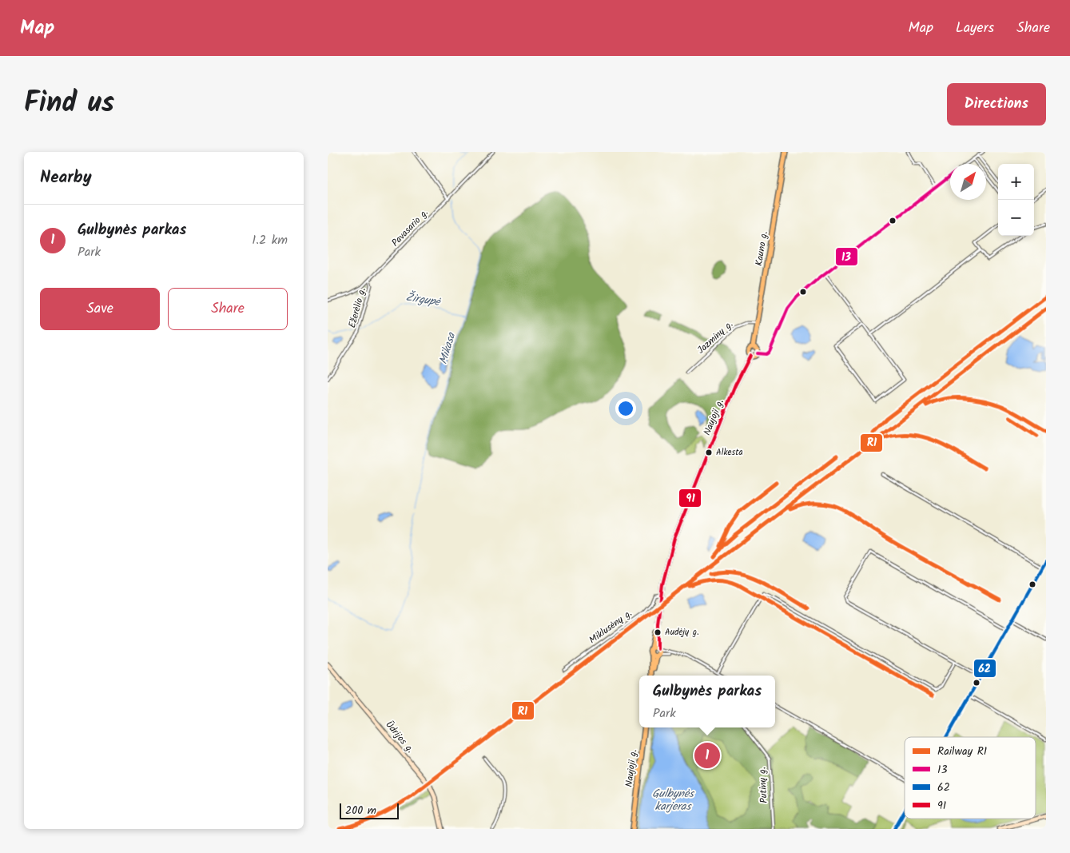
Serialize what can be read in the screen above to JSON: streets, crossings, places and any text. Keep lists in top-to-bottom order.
{
  "streets": {
    "main road": ["Kauno g.", "Naujoji g.", "Ūdrijos g."],
    "street": [
      "Pavasario g.",
      "Ežerėlio g.",
      "Jazminų g.",
      "Miklusėnų g.",
      "Putinų g."
    ]
  },
  "crossings": [
    ["Pavasario g.", "Ežerėlio g."],
    ["Kauno g.", "Jazminų g."],
    ["Kauno g.", "Naujoji g."],
    ["Naujoji g.", "Miklusėnų g."]
  ],
  "water": ["Žirgupė", "Mikasa", "Gulbynės karjeras"],
  "places": ["Alkesta", "Audėjų g."],
  "lines": [
    "transit line 13",
    "rail line R1",
    "transit line 91",
    "transit line 62"
  ],
  "legend": [
    "Railway R1",
    "13",
    "62",
    "91"
  ],
  "scale_bar": "200 m",
  "north": "top right",
  "page": {
    "header": "Map",
    "nav": ["Map", "Layers", "Share"],
    "title": "Find us",
    "buttons": [
      "Directions",
      ["Save", "Share"]
    ],
    "heading": "Nearby",
    "map_buttons": ["+", "−"],
    "list": [
      {
        "mark": "1",
        "name": "Gulbynės parkas",
        "note": "Park",
        "value": "1.2 km"
      }
    ],
    "popup": ["Gulbynės parkas", "Park"],
    "pins": "1",
    "scale": "200 m"
  }
}
